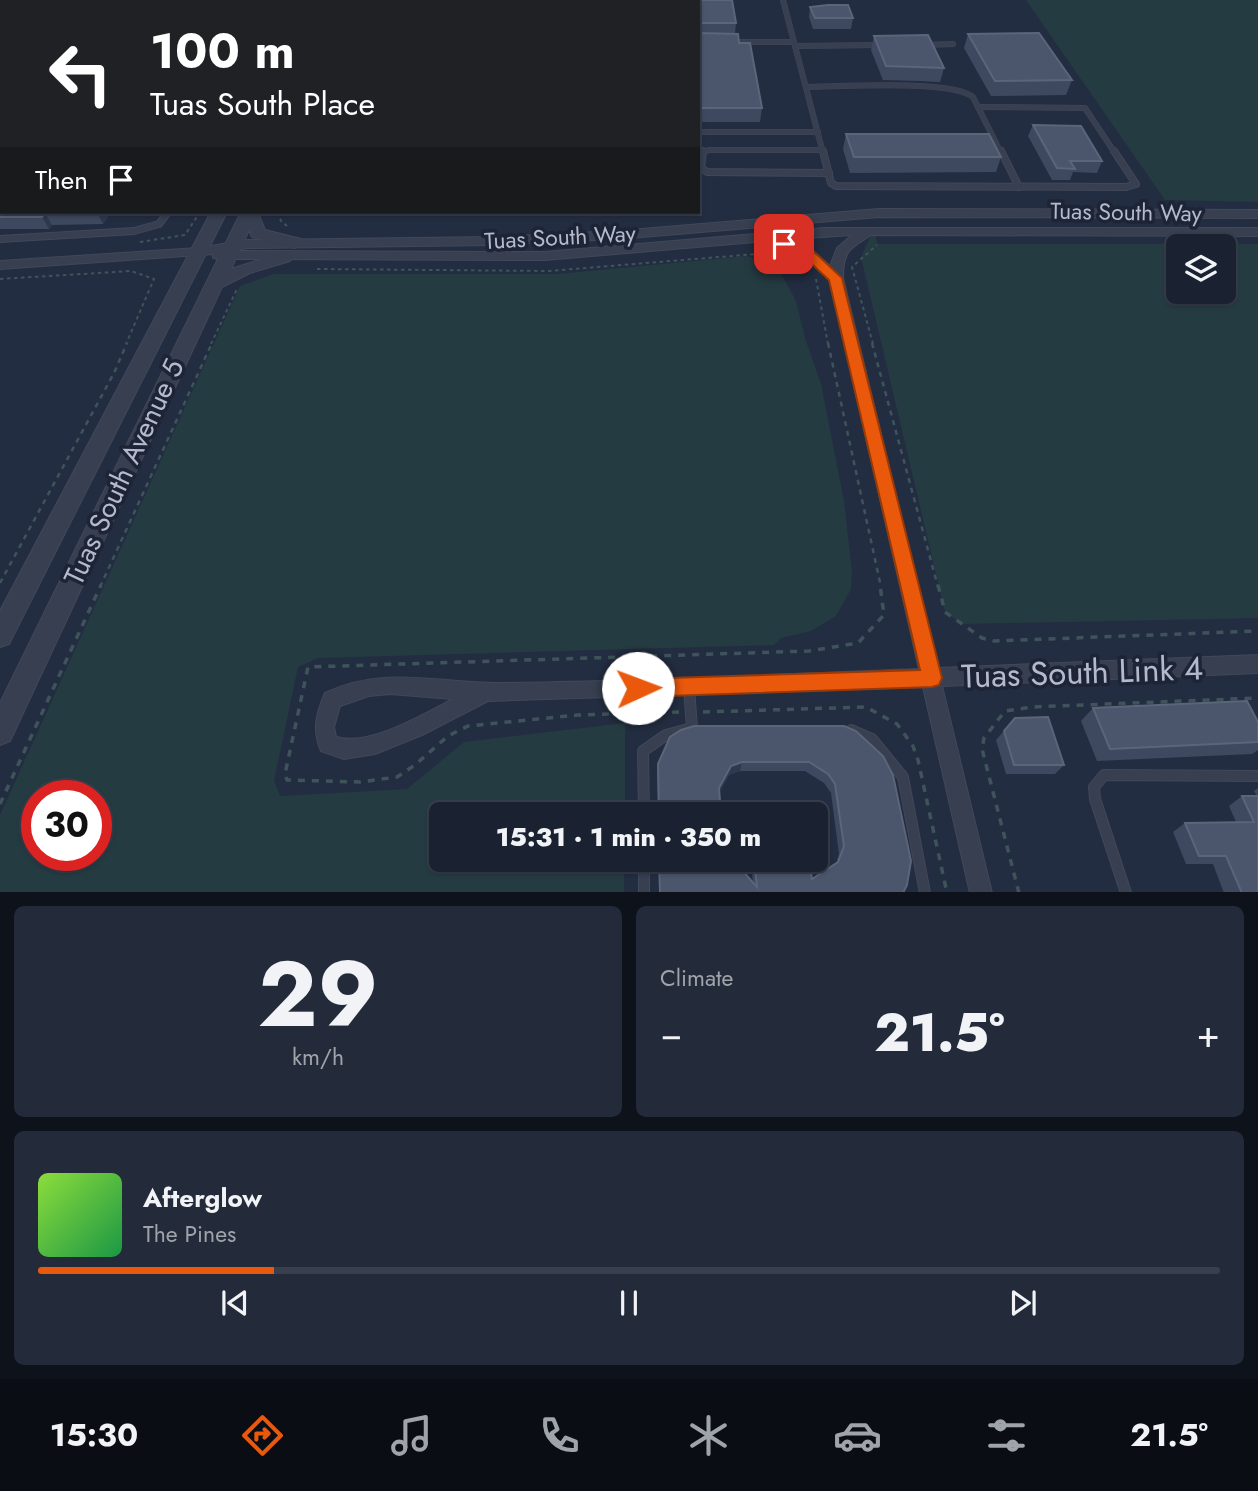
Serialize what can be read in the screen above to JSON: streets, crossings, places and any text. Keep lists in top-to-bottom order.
{
  "streets": {
    "street": ["Tuas South Way", "Tuas South Avenue 5", "Tuas South Link 4"]
  },
  "crossings": [
    ["Tuas South Way", "Tuas South Avenue 5"]
  ],
  "page": {
    "turn": ["100 m", "Tuas South Place"],
    "then": "Then",
    "limit": "30",
    "trip": "15:31 · 1 min · 350 m",
    "tile": [
      ["29", "km/h"],
      "Climate"
    ],
    "heat": ["−", "21.5°", "+"],
    "song": ["Afterglow", "The Pines"],
    "tabs": ["15:30", "21.5°"]
  }
}
